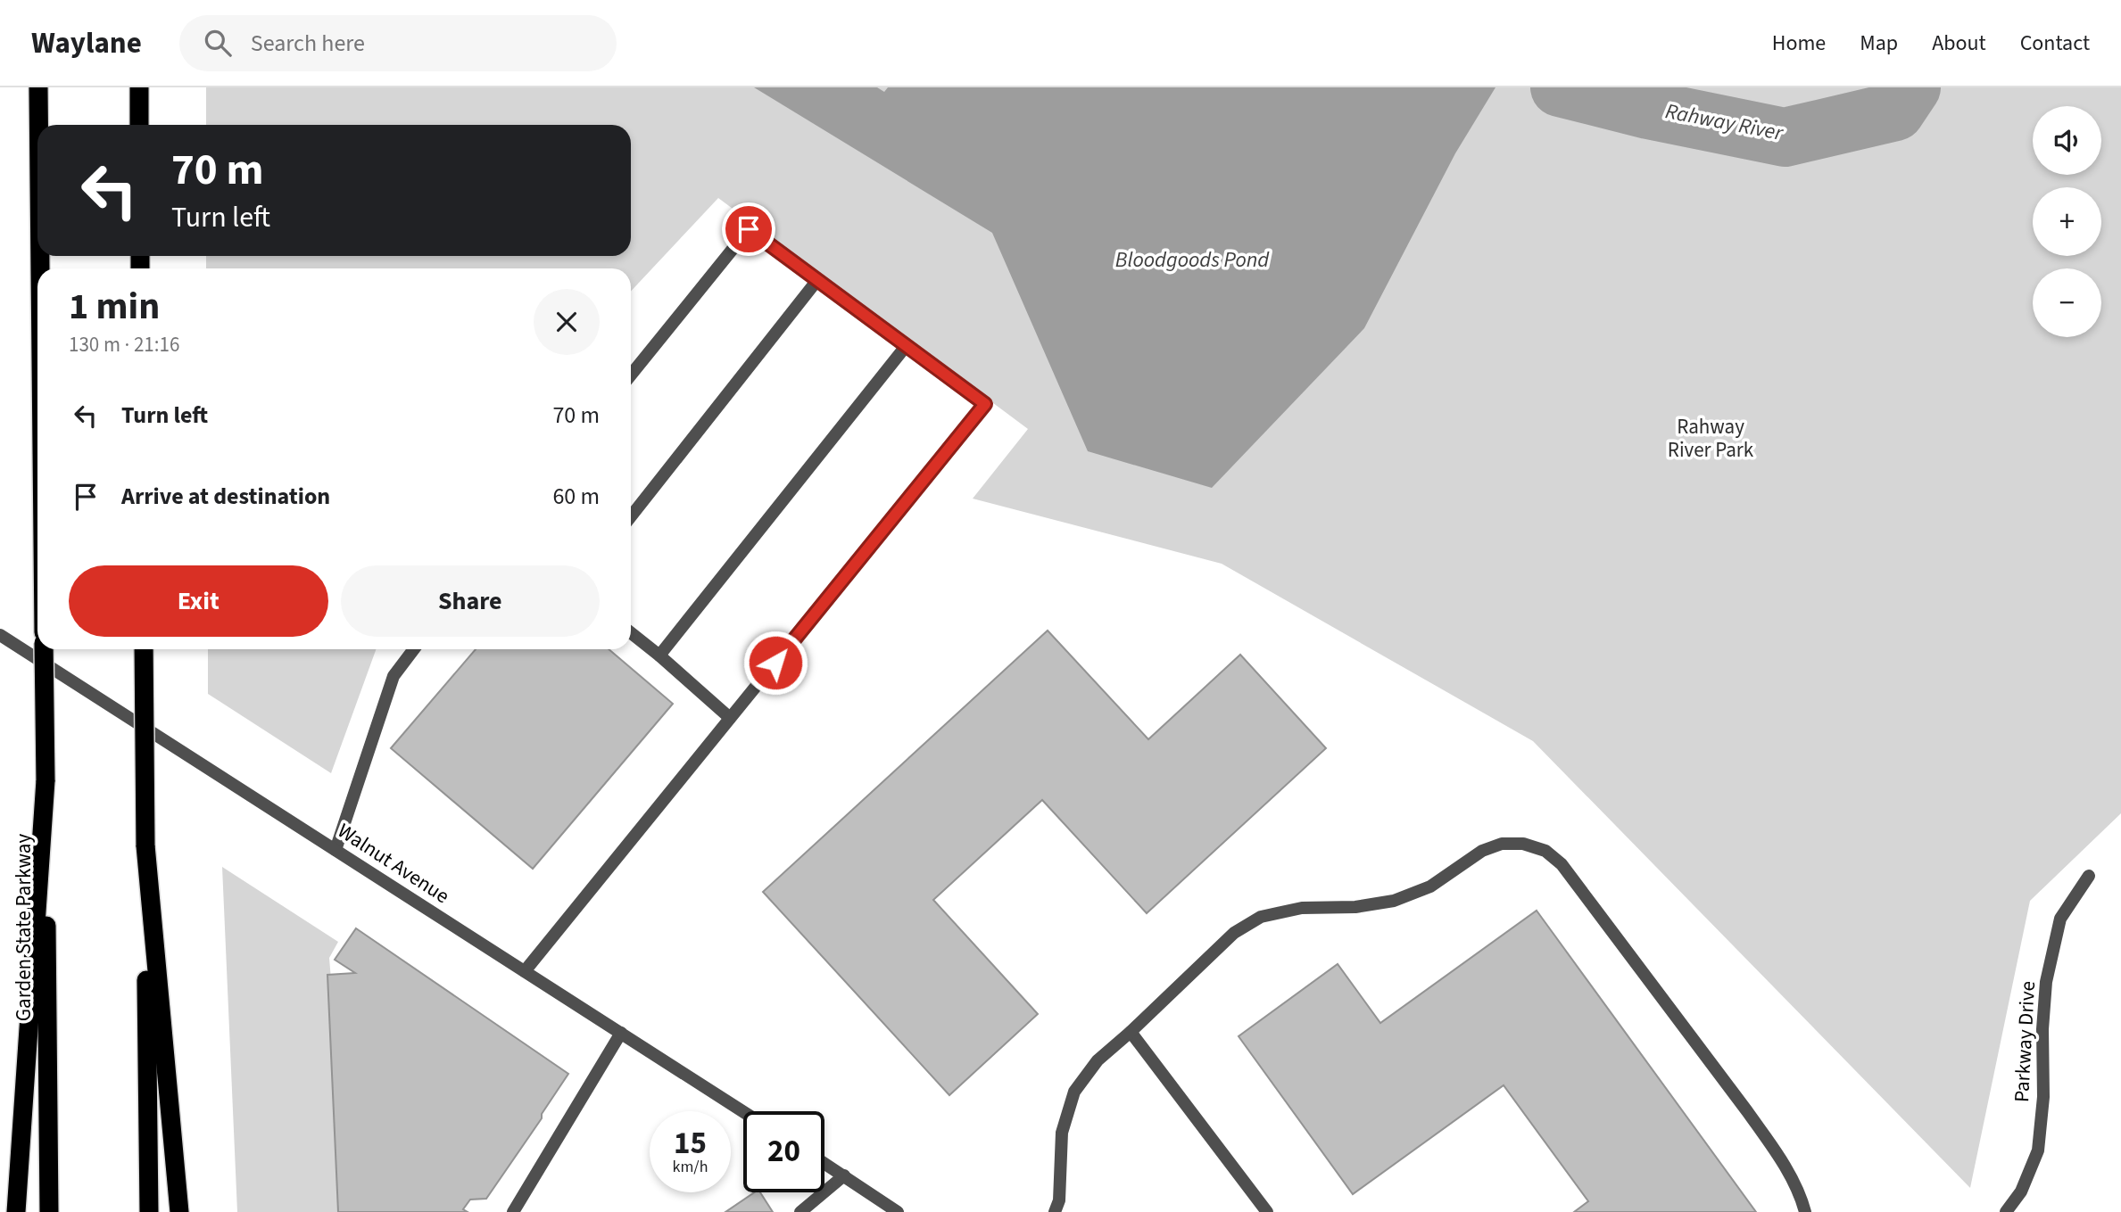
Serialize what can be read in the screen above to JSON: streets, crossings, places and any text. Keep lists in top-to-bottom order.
{
  "streets": {
    "highway": ["Garden State Parkway"],
    "street": ["Walnut Avenue", "Parkway Drive"]
  },
  "water": ["Rahway River", "Bloodgoods Pond"],
  "parks": ["Rahway River Park"],
  "page": {
    "header": "Waylane",
    "search": "Search here",
    "nav": [
      "Home",
      "Map",
      "About",
      "Contact"
    ],
    "map_buttons": ["+", "−"],
    "turn": ["70 m", "Turn left"],
    "heading": ["1 min", "130 m · 21:16"],
    "list": [
      {
        "name": "Turn left",
        "value": "70 m"
      },
      {
        "name": "Arrive at destination",
        "value": "60 m"
      }
    ],
    "buttons": ["Exit", "Share"],
    "speed": "15 km/h",
    "limit": "20"
  }
}
